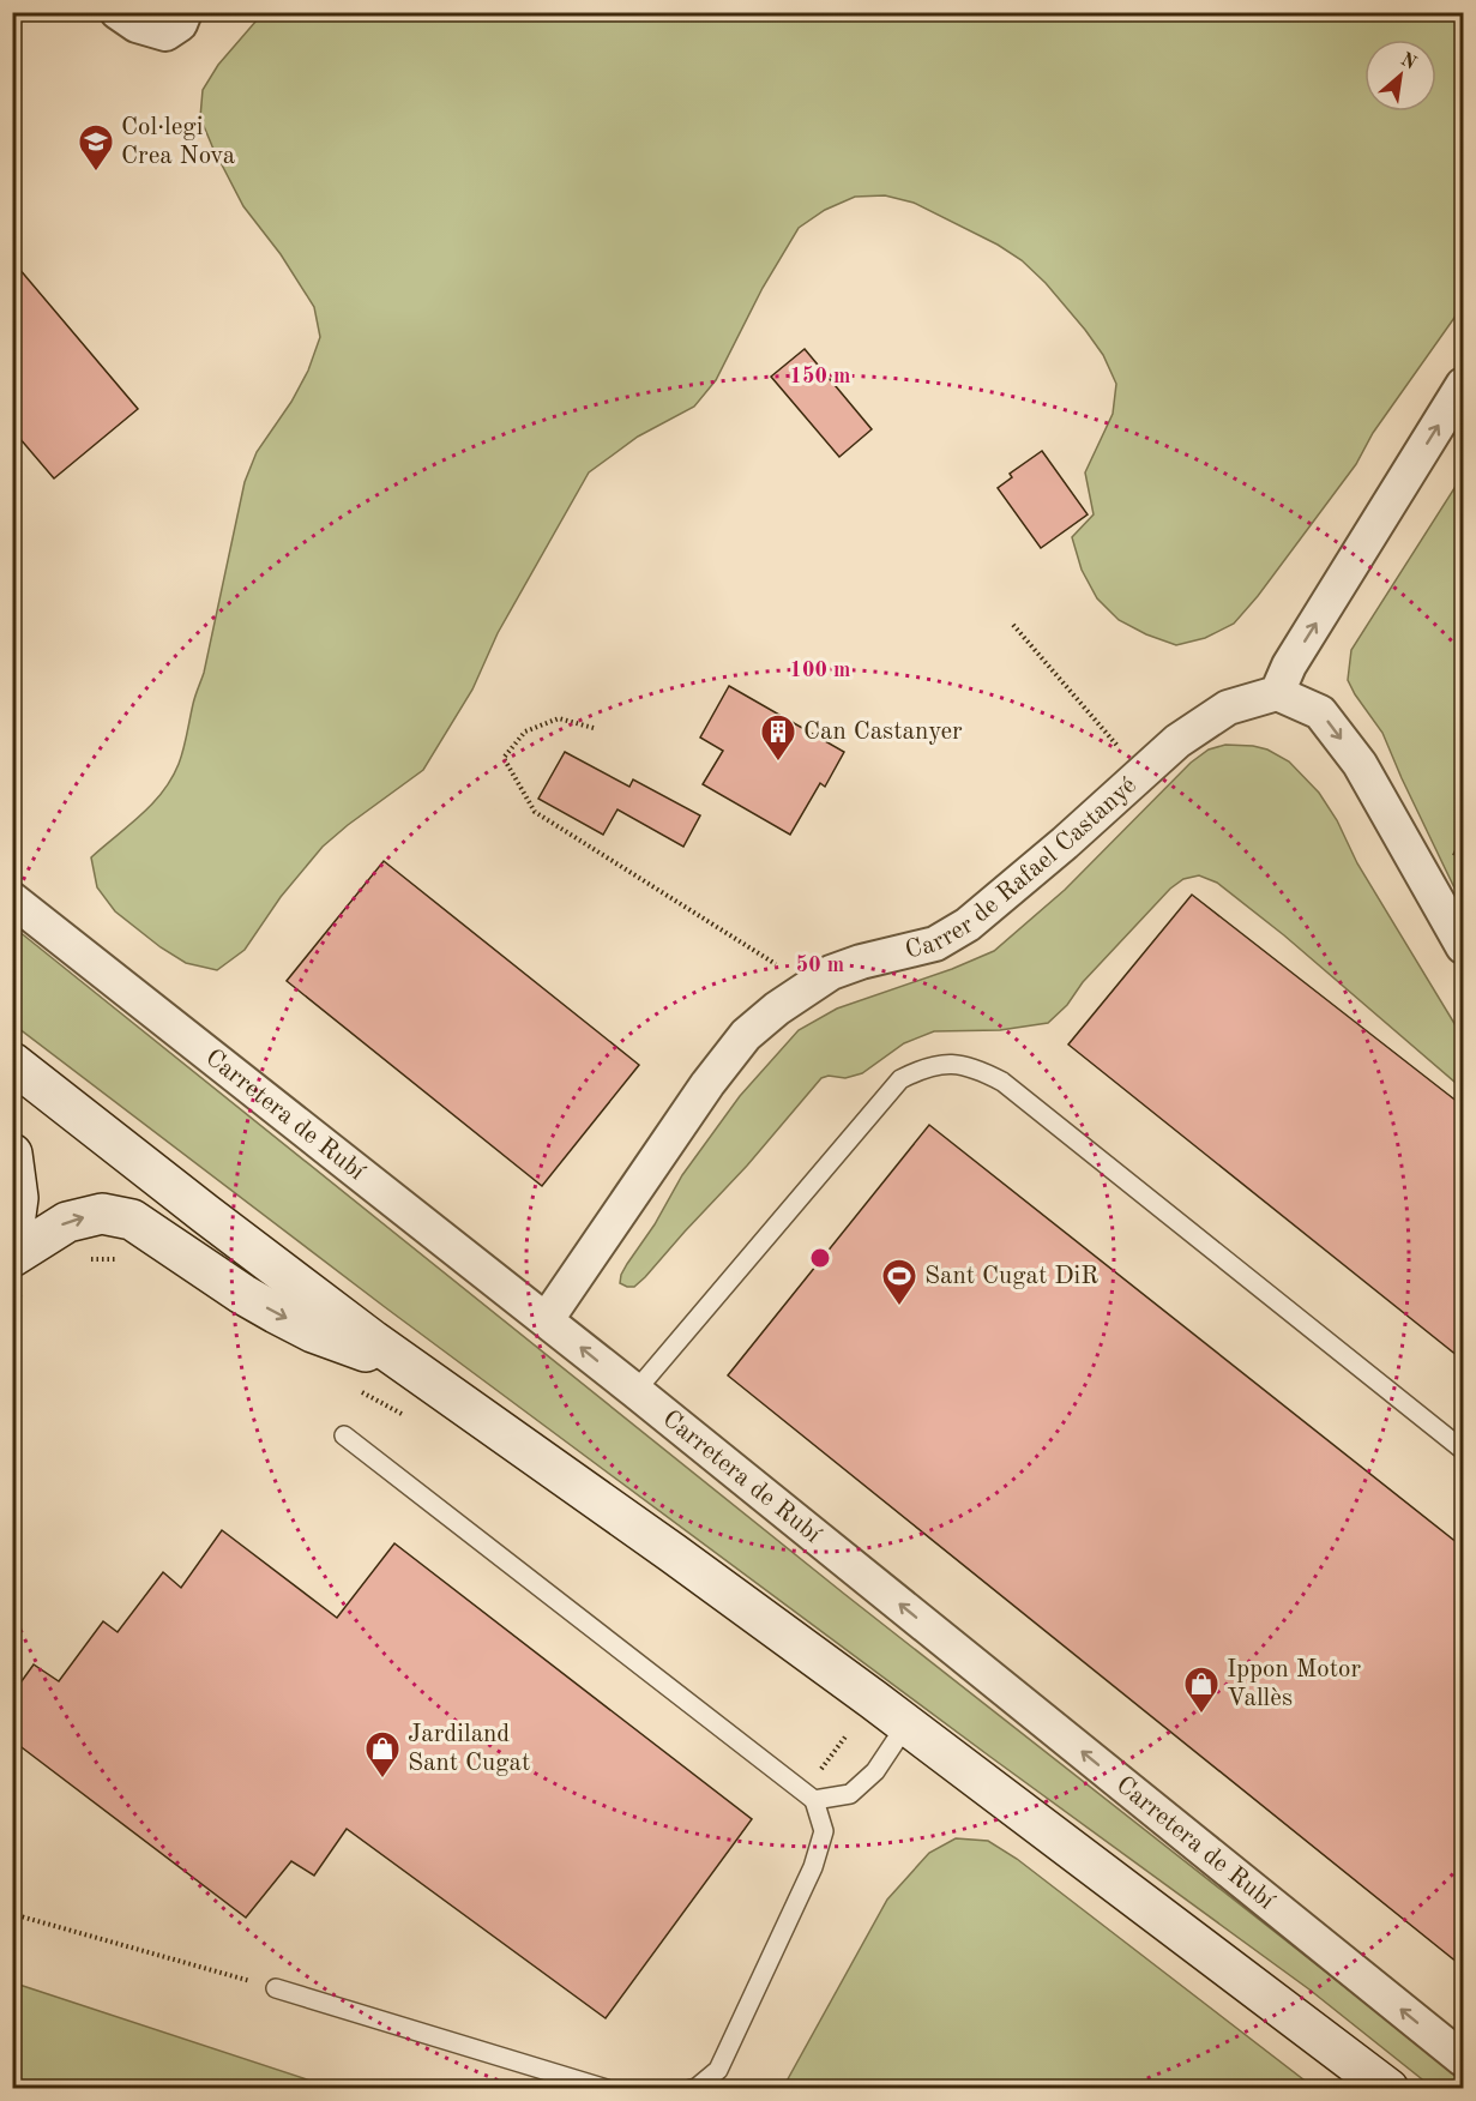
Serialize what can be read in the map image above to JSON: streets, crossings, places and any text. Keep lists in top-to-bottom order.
{
  "streets": {
    "street": ["Carrer de Rafael Castanyé", "Carretera de Rubí"]
  },
  "crossings": [
    ["Carrer de Rafael Castanyé", "Carretera de Rubí"]
  ],
  "one_way": ["Carretera de Rubí"],
  "places": {
    "school or university": ["Col·legi Crea Nova"],
    "building": ["Can Castanyer"],
    "sports": ["Sant Cugat DiR"],
    "shop": ["Ippon Motor Vallès", "Jardiland Sant Cugat"]
  },
  "north": "top right",
  "rings": ["150 m", "100 m", "50 m"]
}
